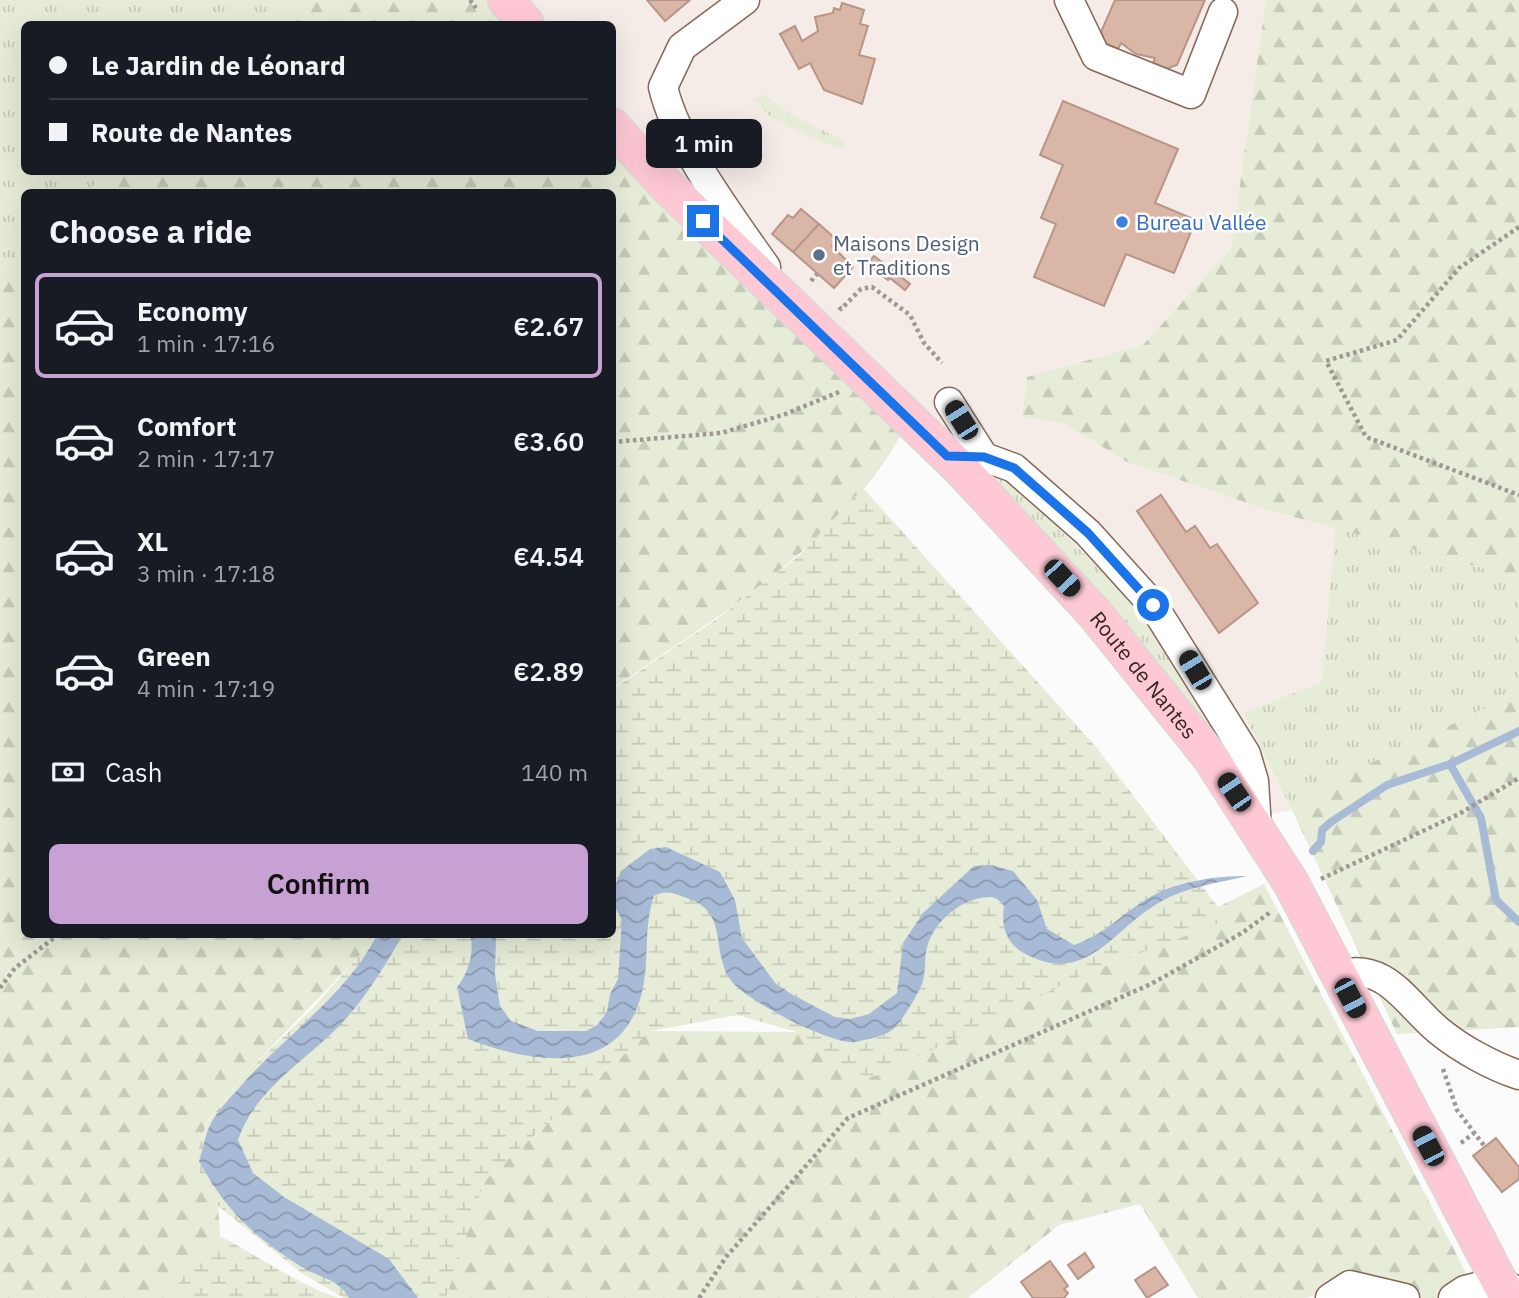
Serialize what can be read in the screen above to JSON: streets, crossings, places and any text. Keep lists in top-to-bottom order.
{
  "streets": {
    "main road": ["Route de Nantes"]
  },
  "places": ["Bureau Vallée", "Maisons Design et Traditions"],
  "page": {
    "banner": ["Le Jardin de Léonard", "Route de Nantes"],
    "bubble": "1 min",
    "heading": "Choose a ride",
    "list": [
      {
        "name": "Economy",
        "note": "1 min · 17:16",
        "value": "€2.67"
      },
      {
        "name": "Comfort",
        "note": "2 min · 17:17",
        "value": "€3.60"
      },
      {
        "name": "XL",
        "note": "3 min · 17:18",
        "value": "€4.54"
      },
      {
        "name": "Green",
        "note": "4 min · 17:19",
        "value": "€2.89"
      }
    ],
    "pay": ["Cash", "140 m"],
    "buttons": "Confirm"
  }
}
